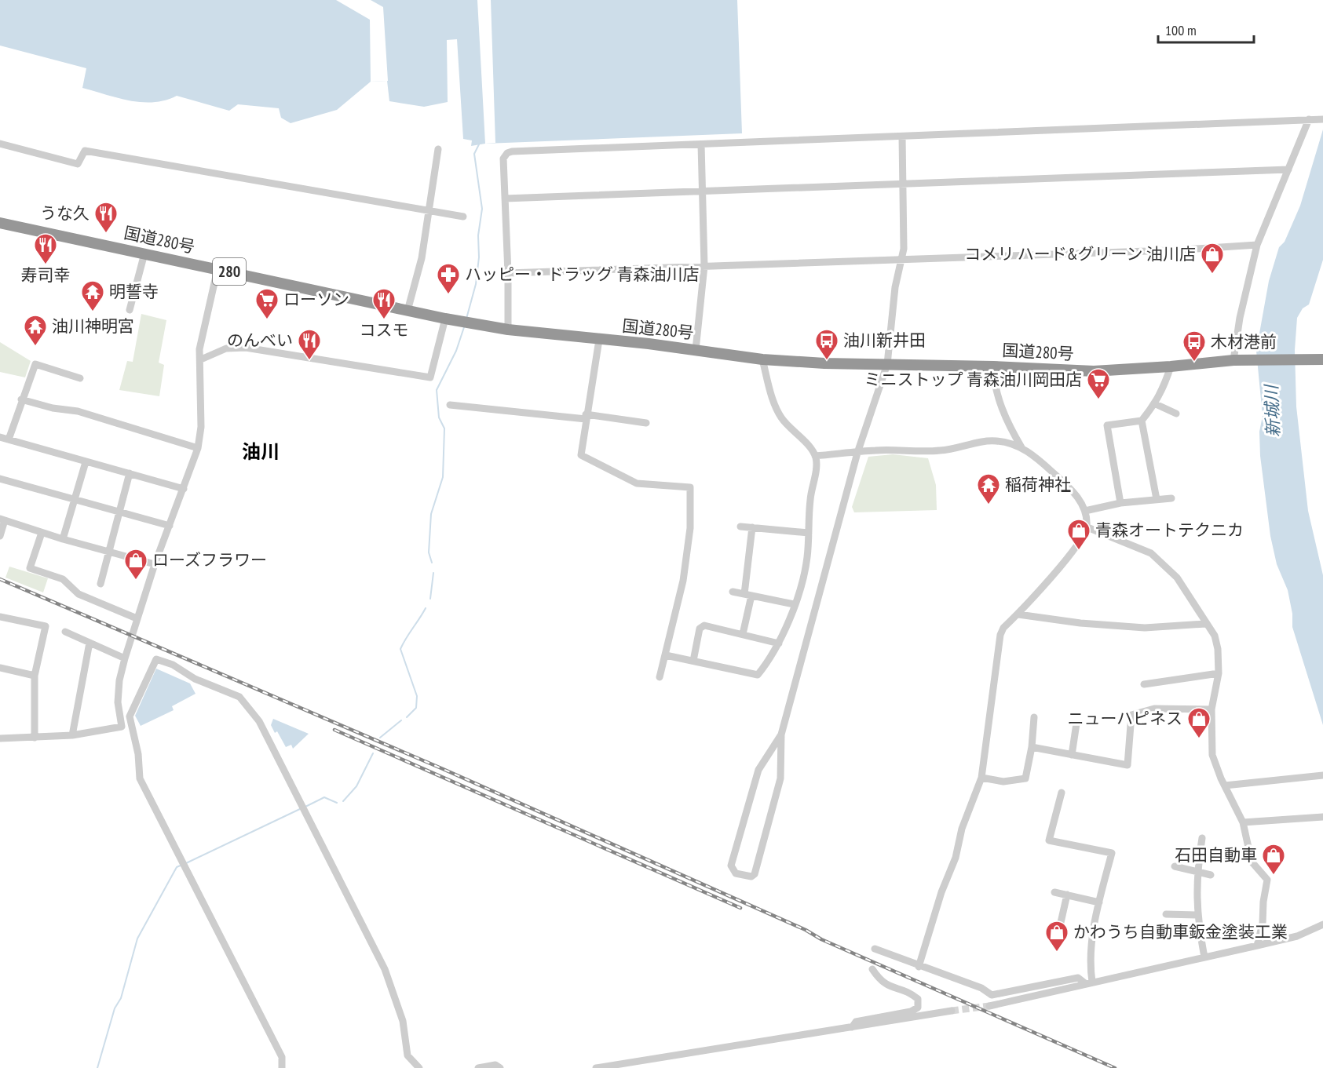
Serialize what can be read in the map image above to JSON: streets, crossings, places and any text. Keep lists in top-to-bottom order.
{
  "streets": {
    "highway": ["国道280号", "280"]
  },
  "districts": ["油川"],
  "water": ["新城川"],
  "places": {
    "restaurant": [
      "うな久",
      "寿司幸",
      "コスモ",
      "のんべい"
    ],
    "shop": [
      "コメリ ハード&グリーン 油川店",
      "青森オートテクニカ",
      "ローズフラワー",
      "ニューハピネス",
      "石田自動車",
      "かわうち自動車鈑金塗装工業"
    ],
    "pharmacy": ["ハッピー・ドラッグ 青森油川店"],
    "temple": ["明誓寺", "油川神明宮", "稲荷神社"],
    "supermarket": ["ローソン", "ミニストップ 青森油川岡田店"],
    "bus stop": ["油川新井田", "木材港前"]
  },
  "scale_bar": "100 m"
}
